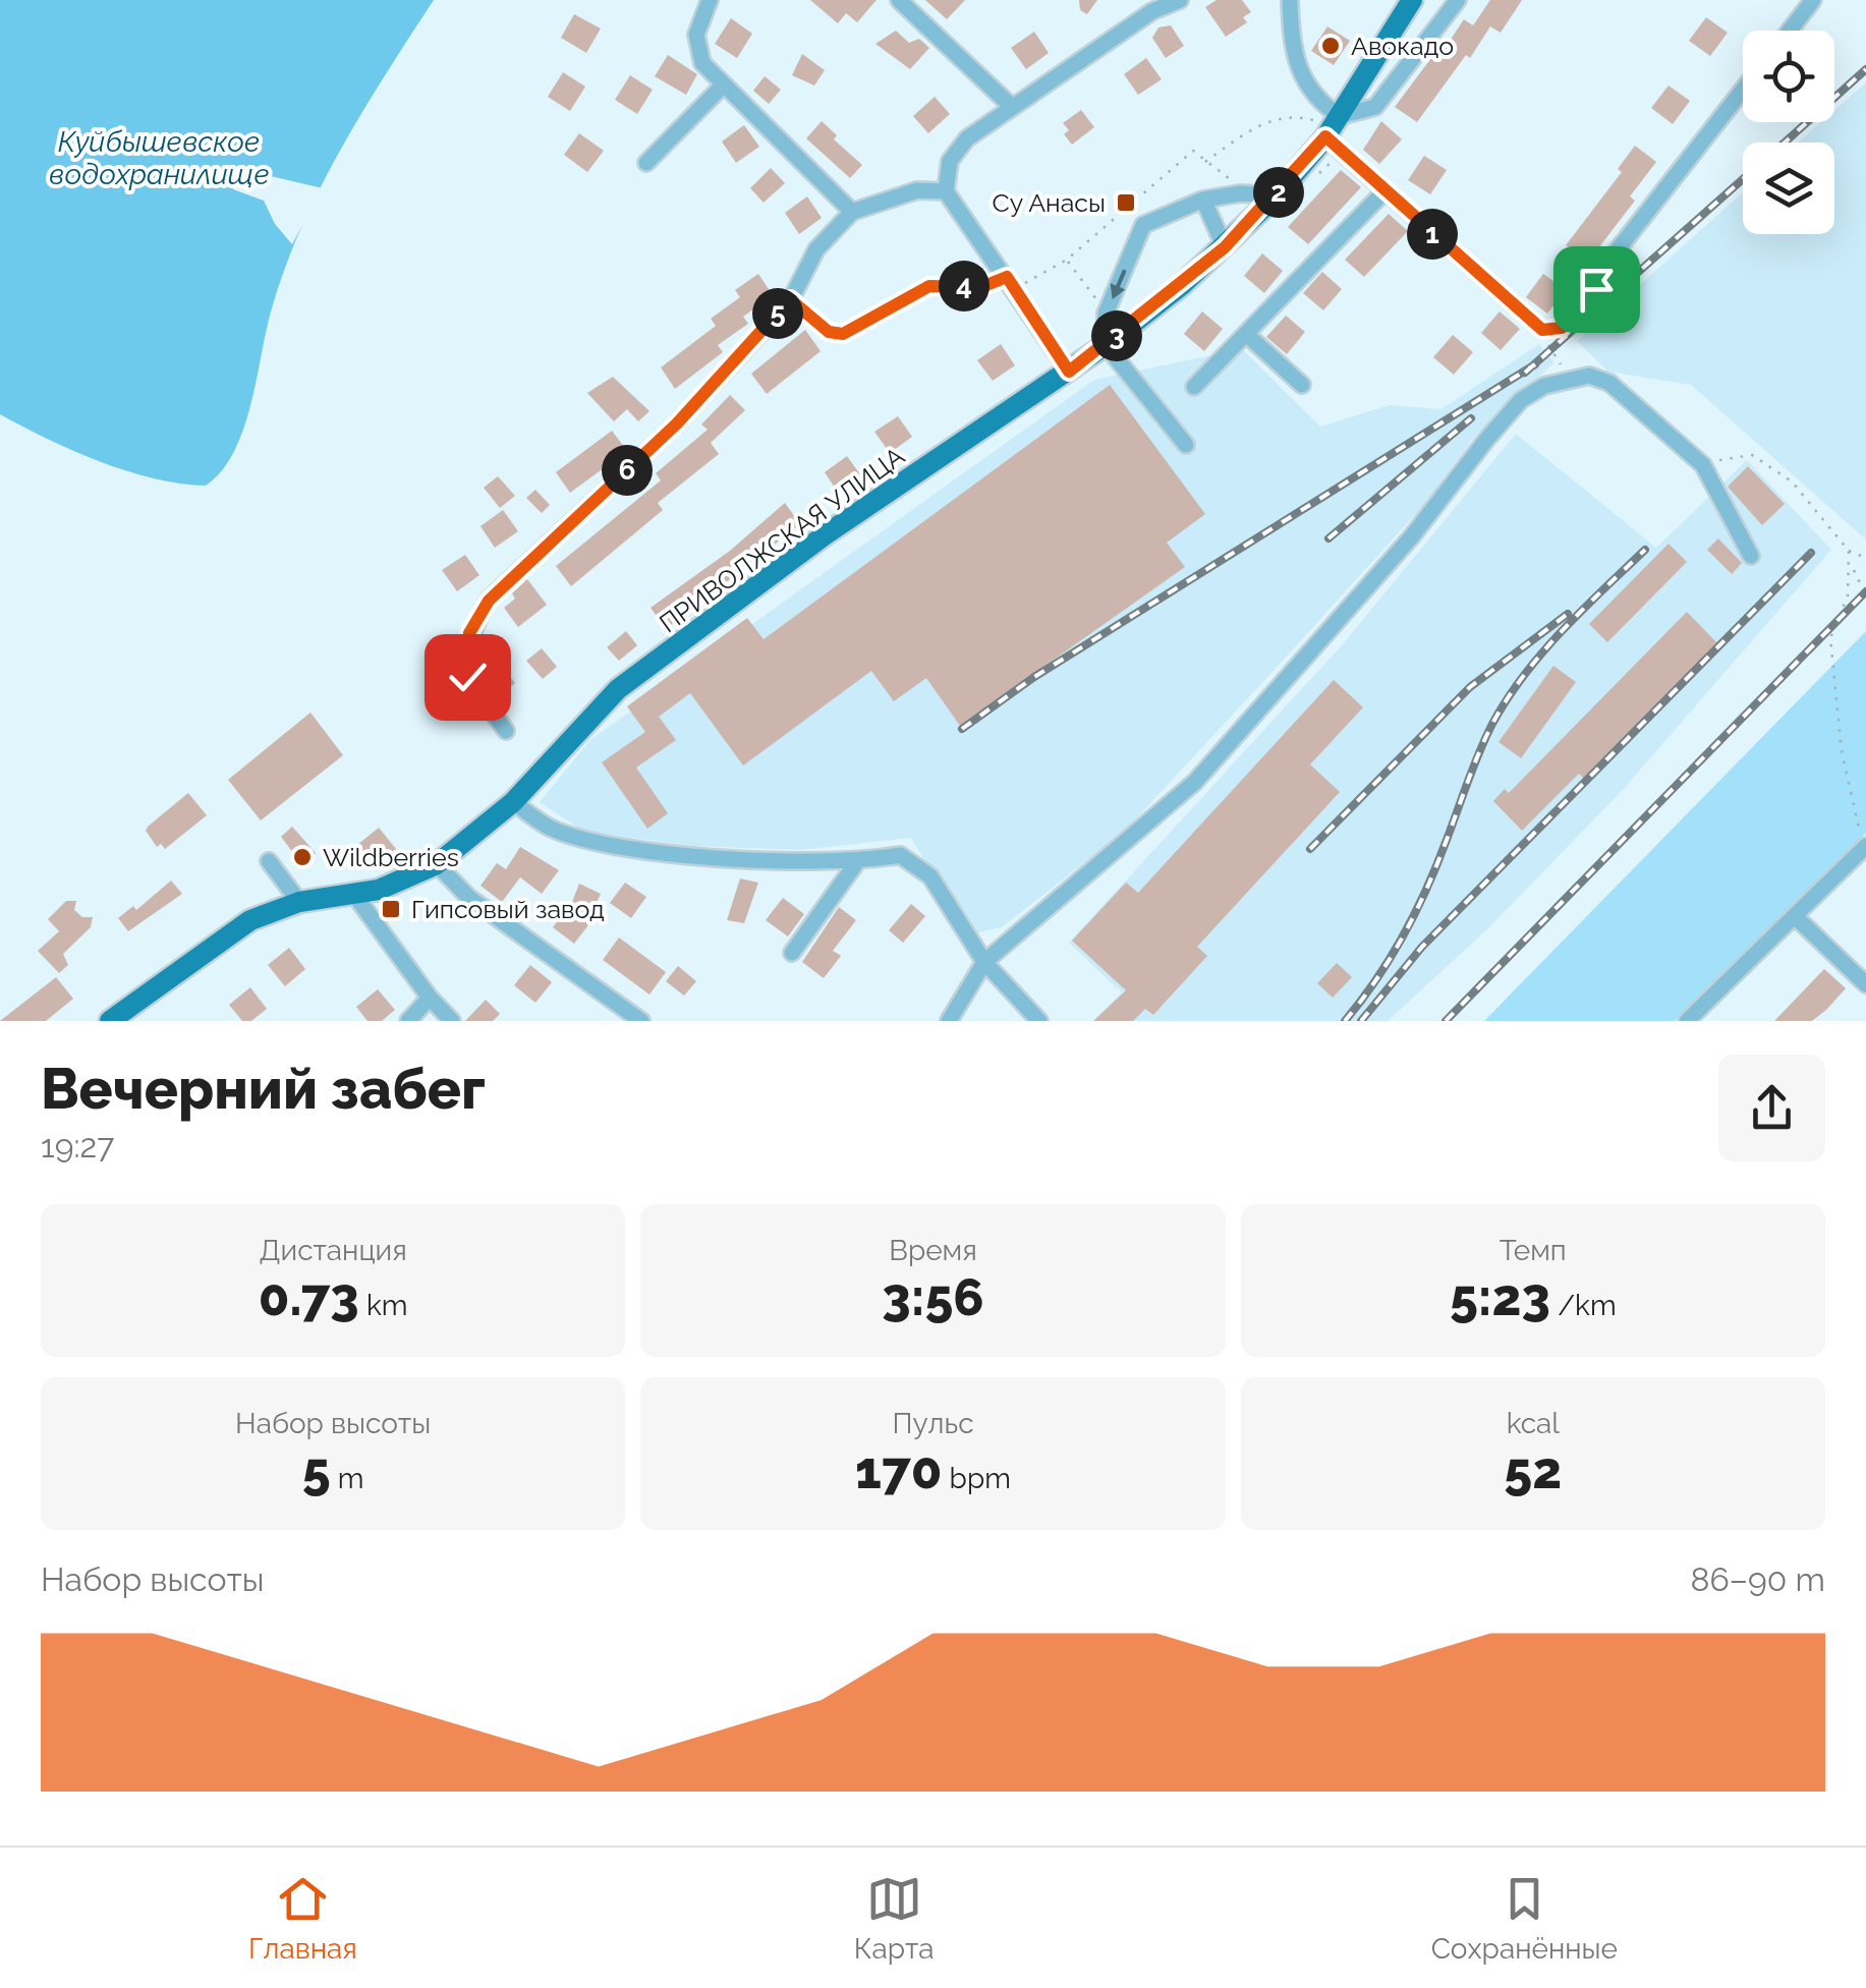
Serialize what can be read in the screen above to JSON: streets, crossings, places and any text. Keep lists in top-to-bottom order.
{
  "streets": {
    "main road": ["ПРИВОЛЖСКАЯ УЛИЦА"]
  },
  "water": ["Куйбышевское водохранилище"],
  "places": {
    "other": ["Авокадо", "Wildberries"],
    "transit": ["Су Анасы", "Гипсовый завод"]
  },
  "page": {
    "pins": [
      "2",
      "1",
      "4",
      "5",
      "3",
      "6"
    ],
    "heading": ["Вечерний забег", "19:27"],
    "stats": [
      ["Дистанция", "0.73 km"],
      ["Время", "3:56"],
      ["Темп", "5:23 /km"],
      ["Набор высоты", "5 m"],
      ["Пульс", "170 bpm"],
      ["kcal", "52"]
    ],
    "chart": ["Набор высоты", "86–90 m"],
    "tabs": ["Главная", "Карта", "Сохранённые"]
  }
}
